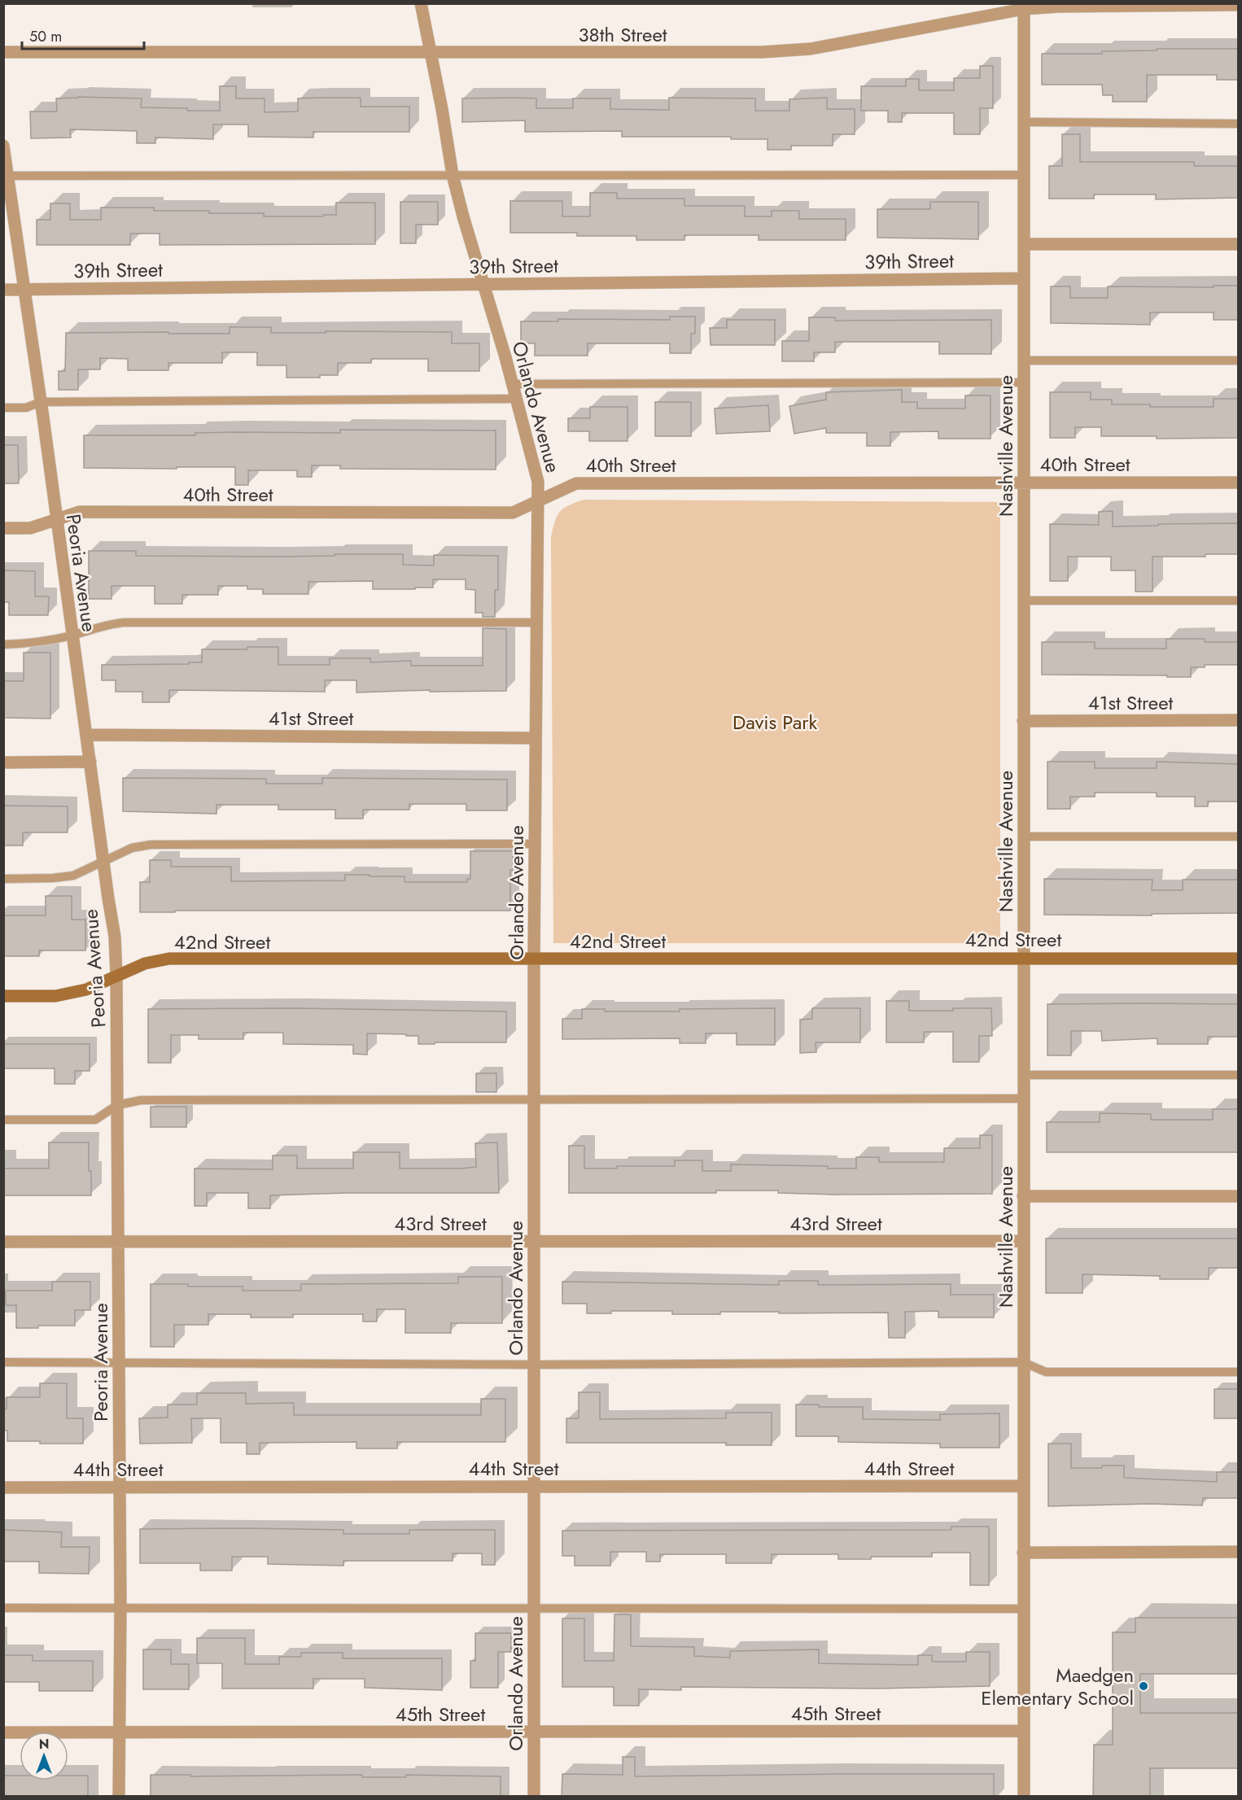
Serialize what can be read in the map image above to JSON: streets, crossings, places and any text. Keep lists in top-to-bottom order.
{
  "streets": {
    "street": [
      "38th Street",
      "39th Street",
      "Orlando Avenue",
      "Nashville Avenue",
      "40th Street",
      "Peoria Avenue",
      "41st Street",
      "42nd Street",
      "43rd Street",
      "44th Street",
      "45th Street"
    ]
  },
  "crossings": [
    ["38th Street", "Orlando Avenue"],
    ["38th Street", "Nashville Avenue"],
    ["39th Street", "Orlando Avenue"],
    ["39th Street", "Nashville Avenue"],
    ["39th Street", "Peoria Avenue"],
    ["Orlando Avenue", "40th Street"],
    ["Orlando Avenue", "41st Street"],
    ["Orlando Avenue", "42nd Street"],
    ["Orlando Avenue", "43rd Street"],
    ["Orlando Avenue", "44th Street"],
    ["Orlando Avenue", "45th Street"],
    ["Nashville Avenue", "40th Street"],
    ["Nashville Avenue", "41st Street"],
    ["Nashville Avenue", "42nd Street"],
    ["Nashville Avenue", "43rd Street"],
    ["Nashville Avenue", "44th Street"],
    ["Nashville Avenue", "45th Street"],
    ["40th Street", "Peoria Avenue"],
    ["Peoria Avenue", "41st Street"],
    ["Peoria Avenue", "42nd Street"],
    ["Peoria Avenue", "43rd Street"],
    ["Peoria Avenue", "44th Street"],
    ["Peoria Avenue", "45th Street"]
  ],
  "parks": ["Davis Park"],
  "places": ["Maedgen Elementary School"],
  "scale_bar": "50 m",
  "north": "top"
}
